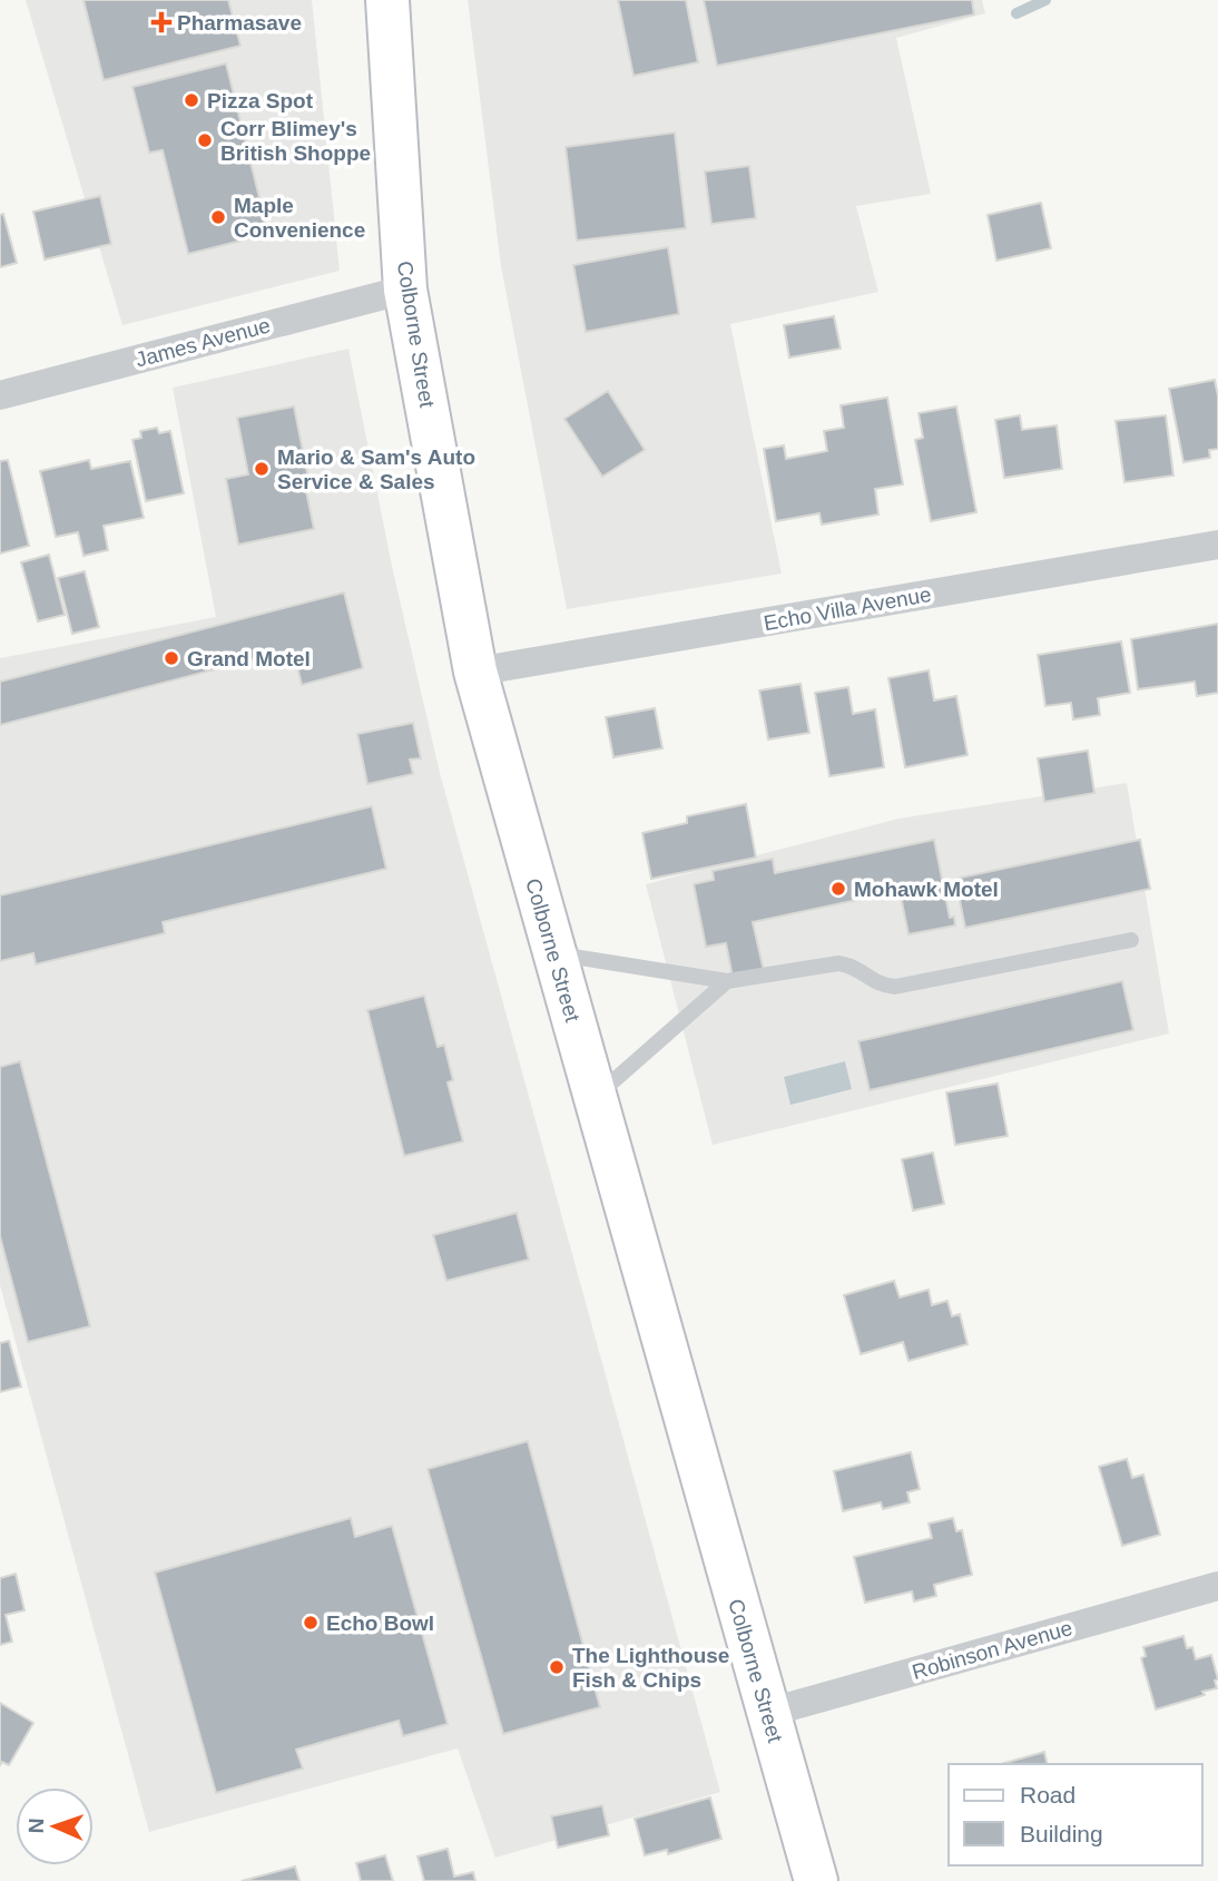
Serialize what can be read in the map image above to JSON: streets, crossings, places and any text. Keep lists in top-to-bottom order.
{
  "streets": {
    "main road": ["Colborne Street"],
    "street": ["James Avenue", "Echo Villa Avenue", "Robinson Avenue"]
  },
  "crossings": [
    ["Colborne Street", "James Avenue"],
    ["Colborne Street", "Echo Villa Avenue"],
    ["Colborne Street", "Robinson Avenue"]
  ],
  "places": {
    "health": ["Pharmasave"],
    "other": [
      "Pizza Spot",
      "Corr Blimey's British Shoppe",
      "Maple Convenience",
      "Mario & Sam's Auto Service & Sales",
      "Grand Motel",
      "Mohawk Motel",
      "Echo Bowl",
      "The Lighthouse Fish & Chips"
    ]
  },
  "legend": ["Road", "Building"],
  "north": "left"
}
